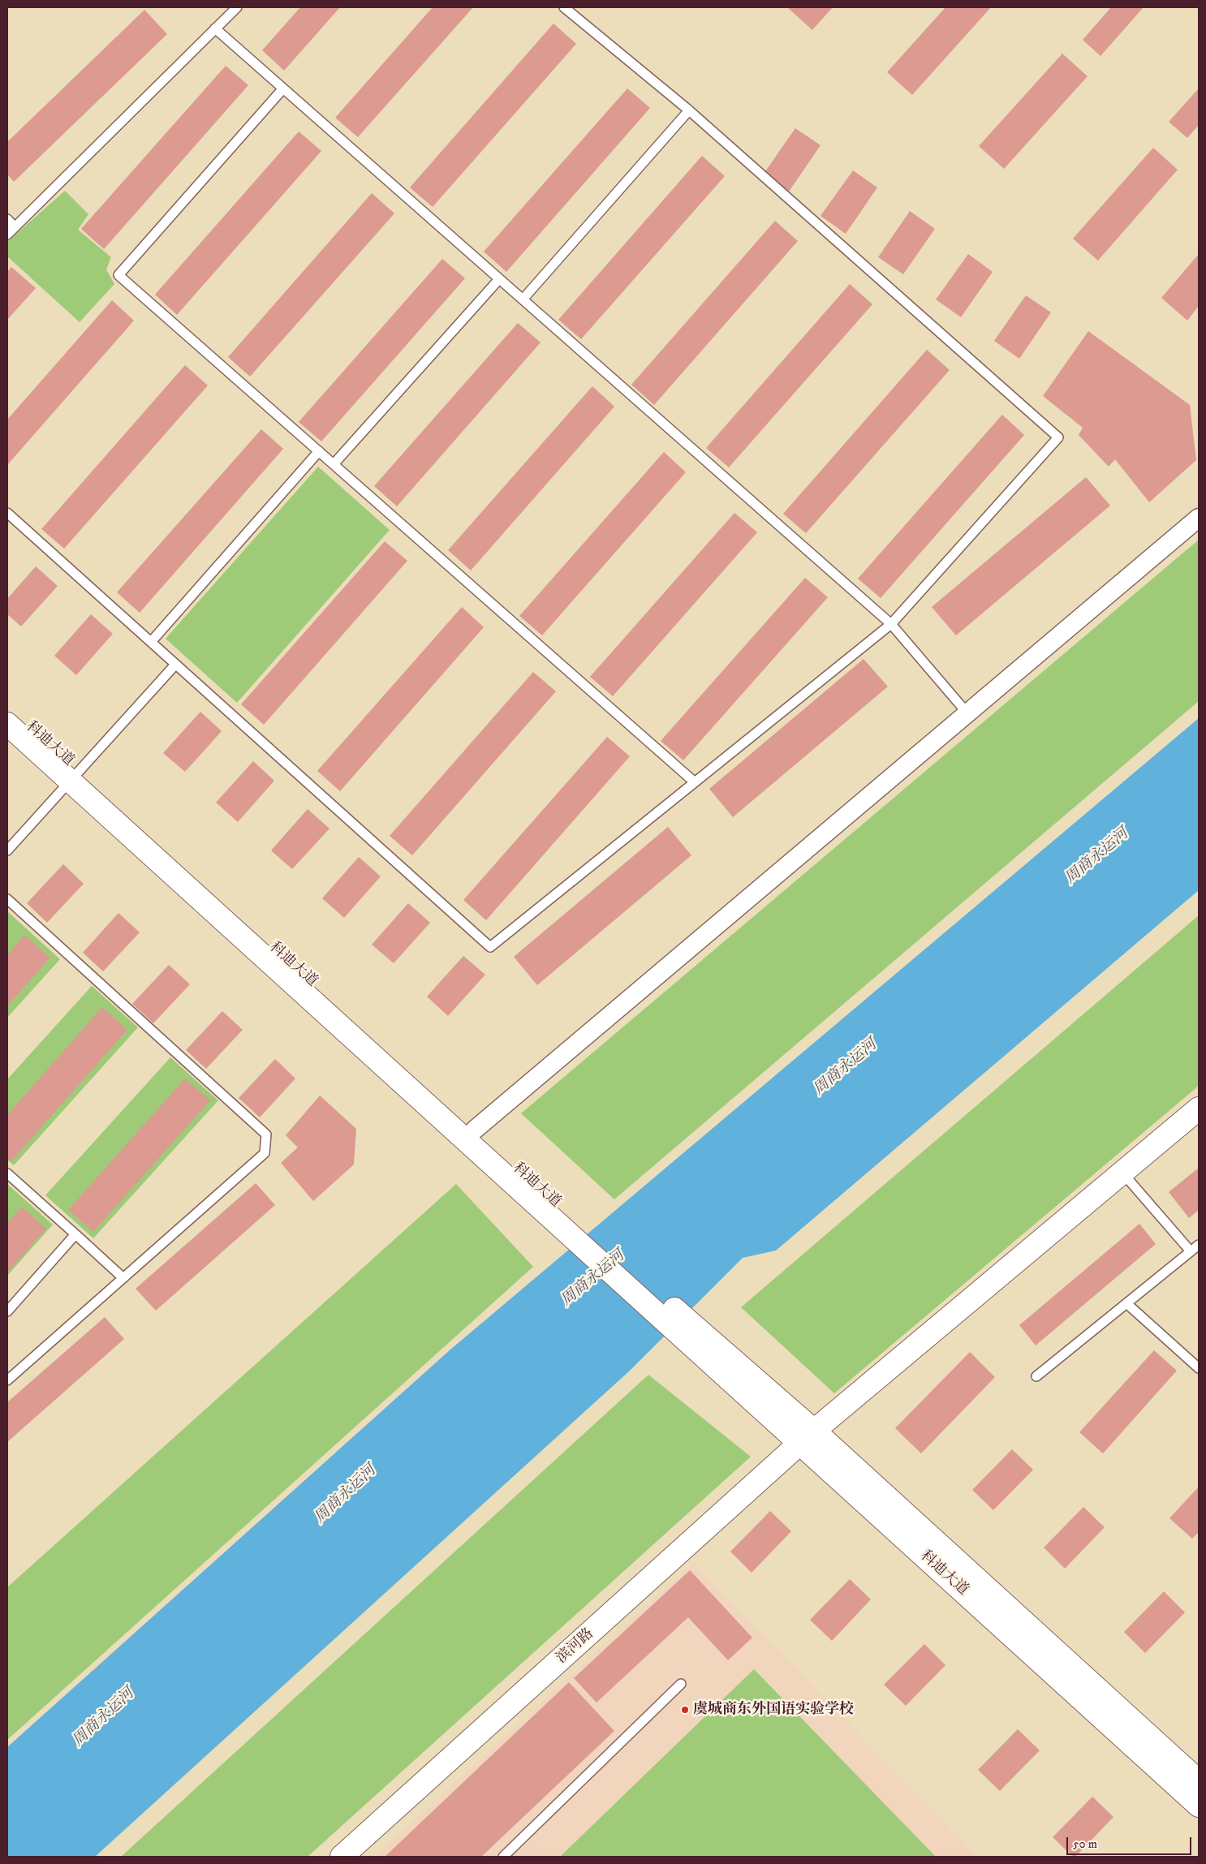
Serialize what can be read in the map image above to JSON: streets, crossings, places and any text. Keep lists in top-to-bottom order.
{
  "streets": {
    "main road": ["科迪大道", "滨河路"]
  },
  "crossings": [
    ["科迪大道", "滨河路"]
  ],
  "water": ["周商永运河"],
  "places": ["虞城商东外国语实验学校"],
  "scale_bar": "50 m"
}
